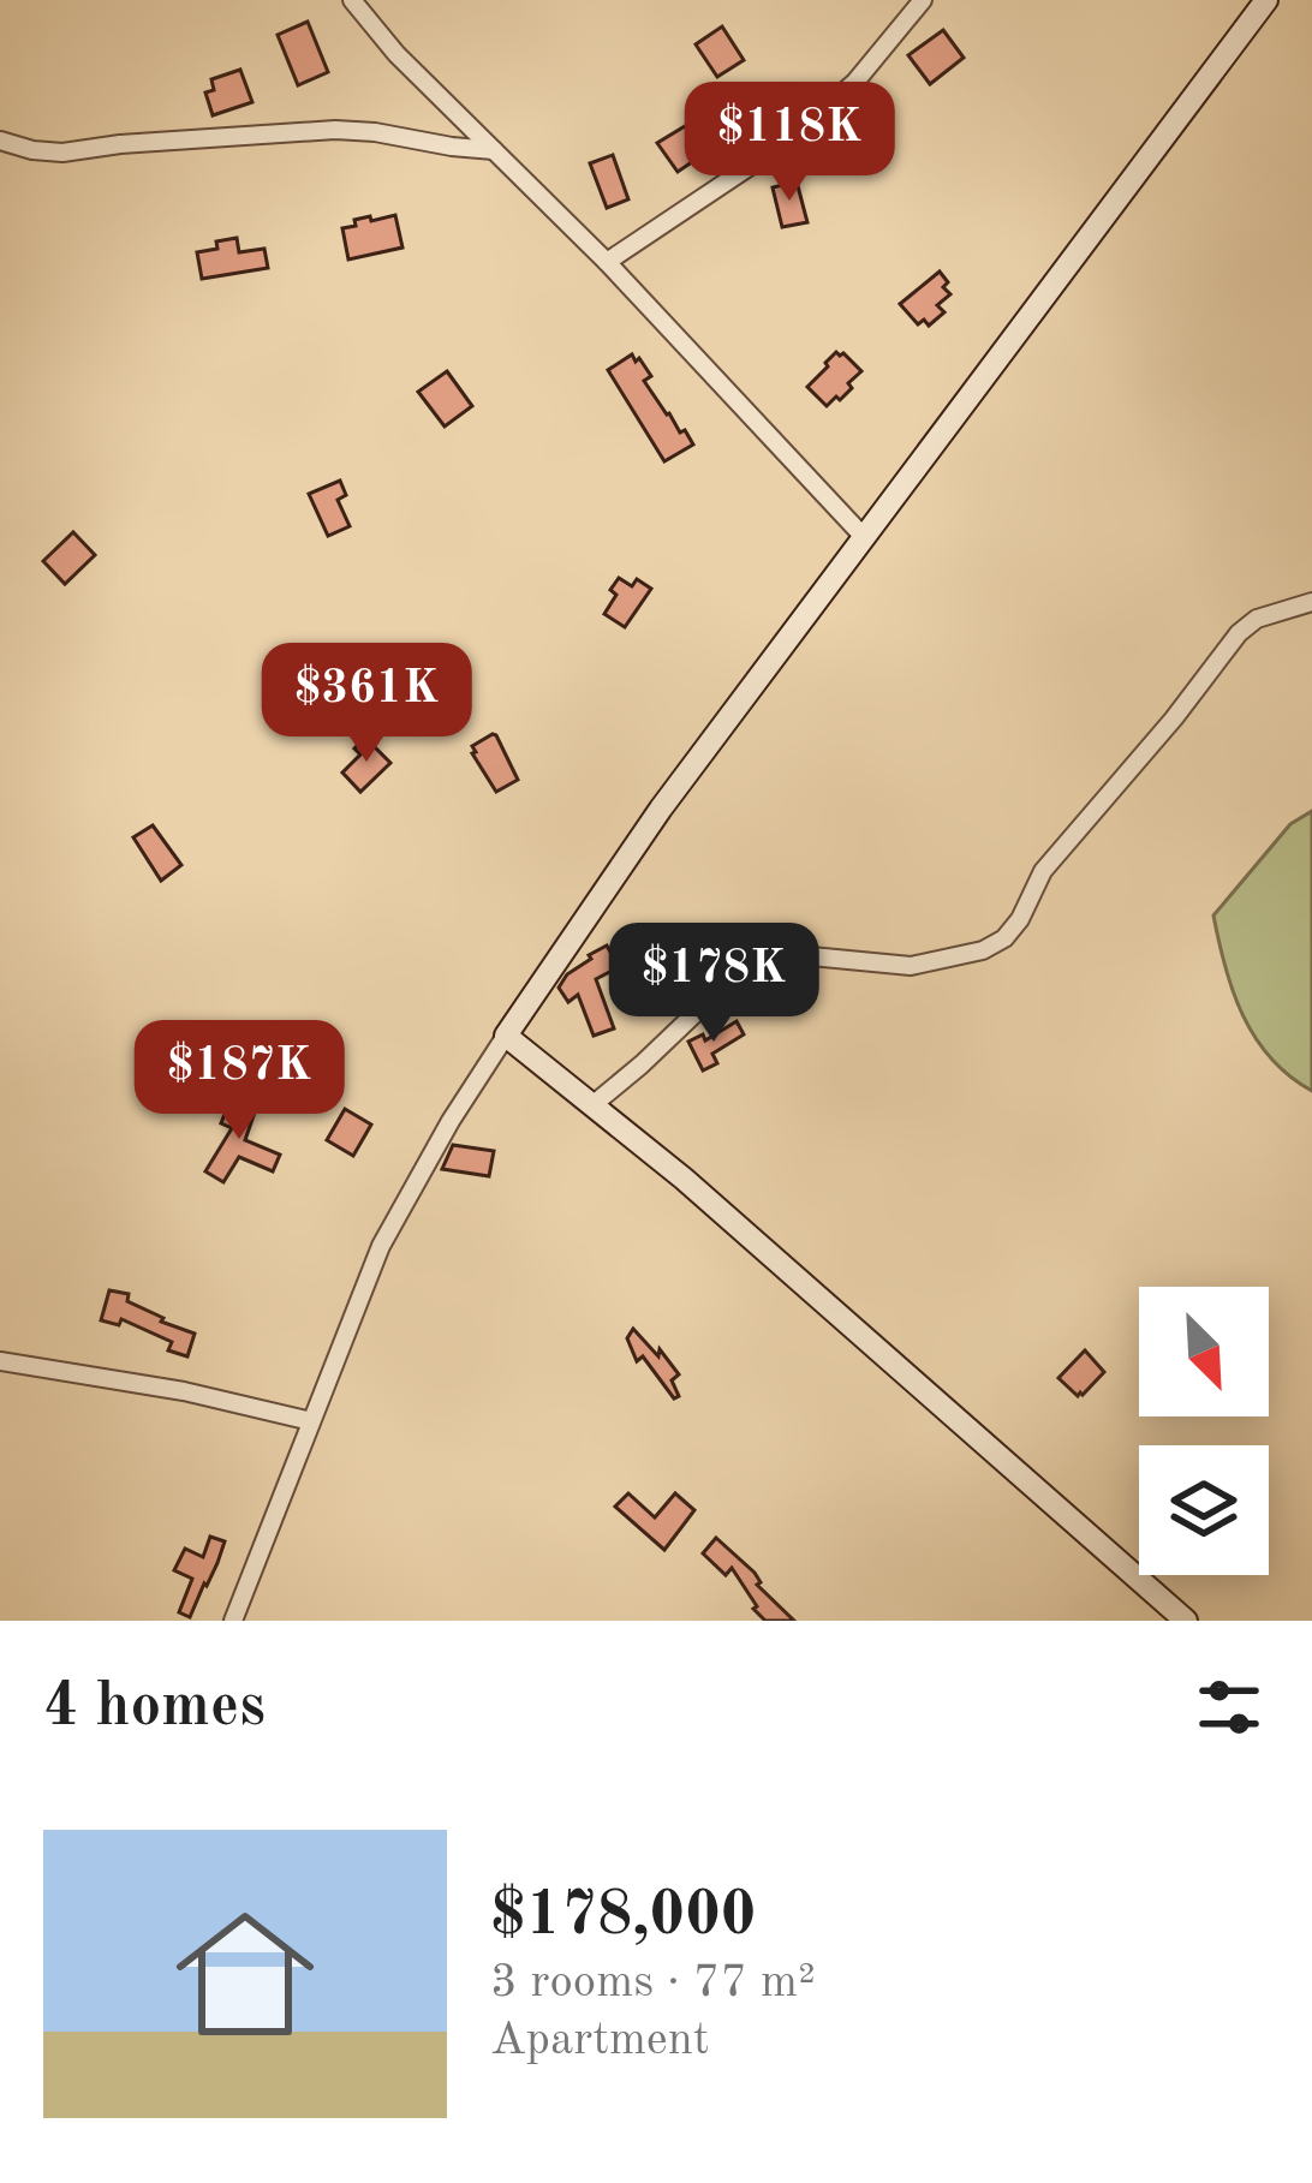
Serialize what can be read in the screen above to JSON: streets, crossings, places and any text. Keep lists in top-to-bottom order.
{
  "north": "bottom right",
  "page": {
    "price": [
      "$118K",
      "$361K",
      "$178K",
      "$187K"
    ],
    "heading": "4 homes",
    "list": [
      {
        "name": "$178,000",
        "note": "3 rooms · 77 m² · Apartment"
      }
    ]
  }
}
